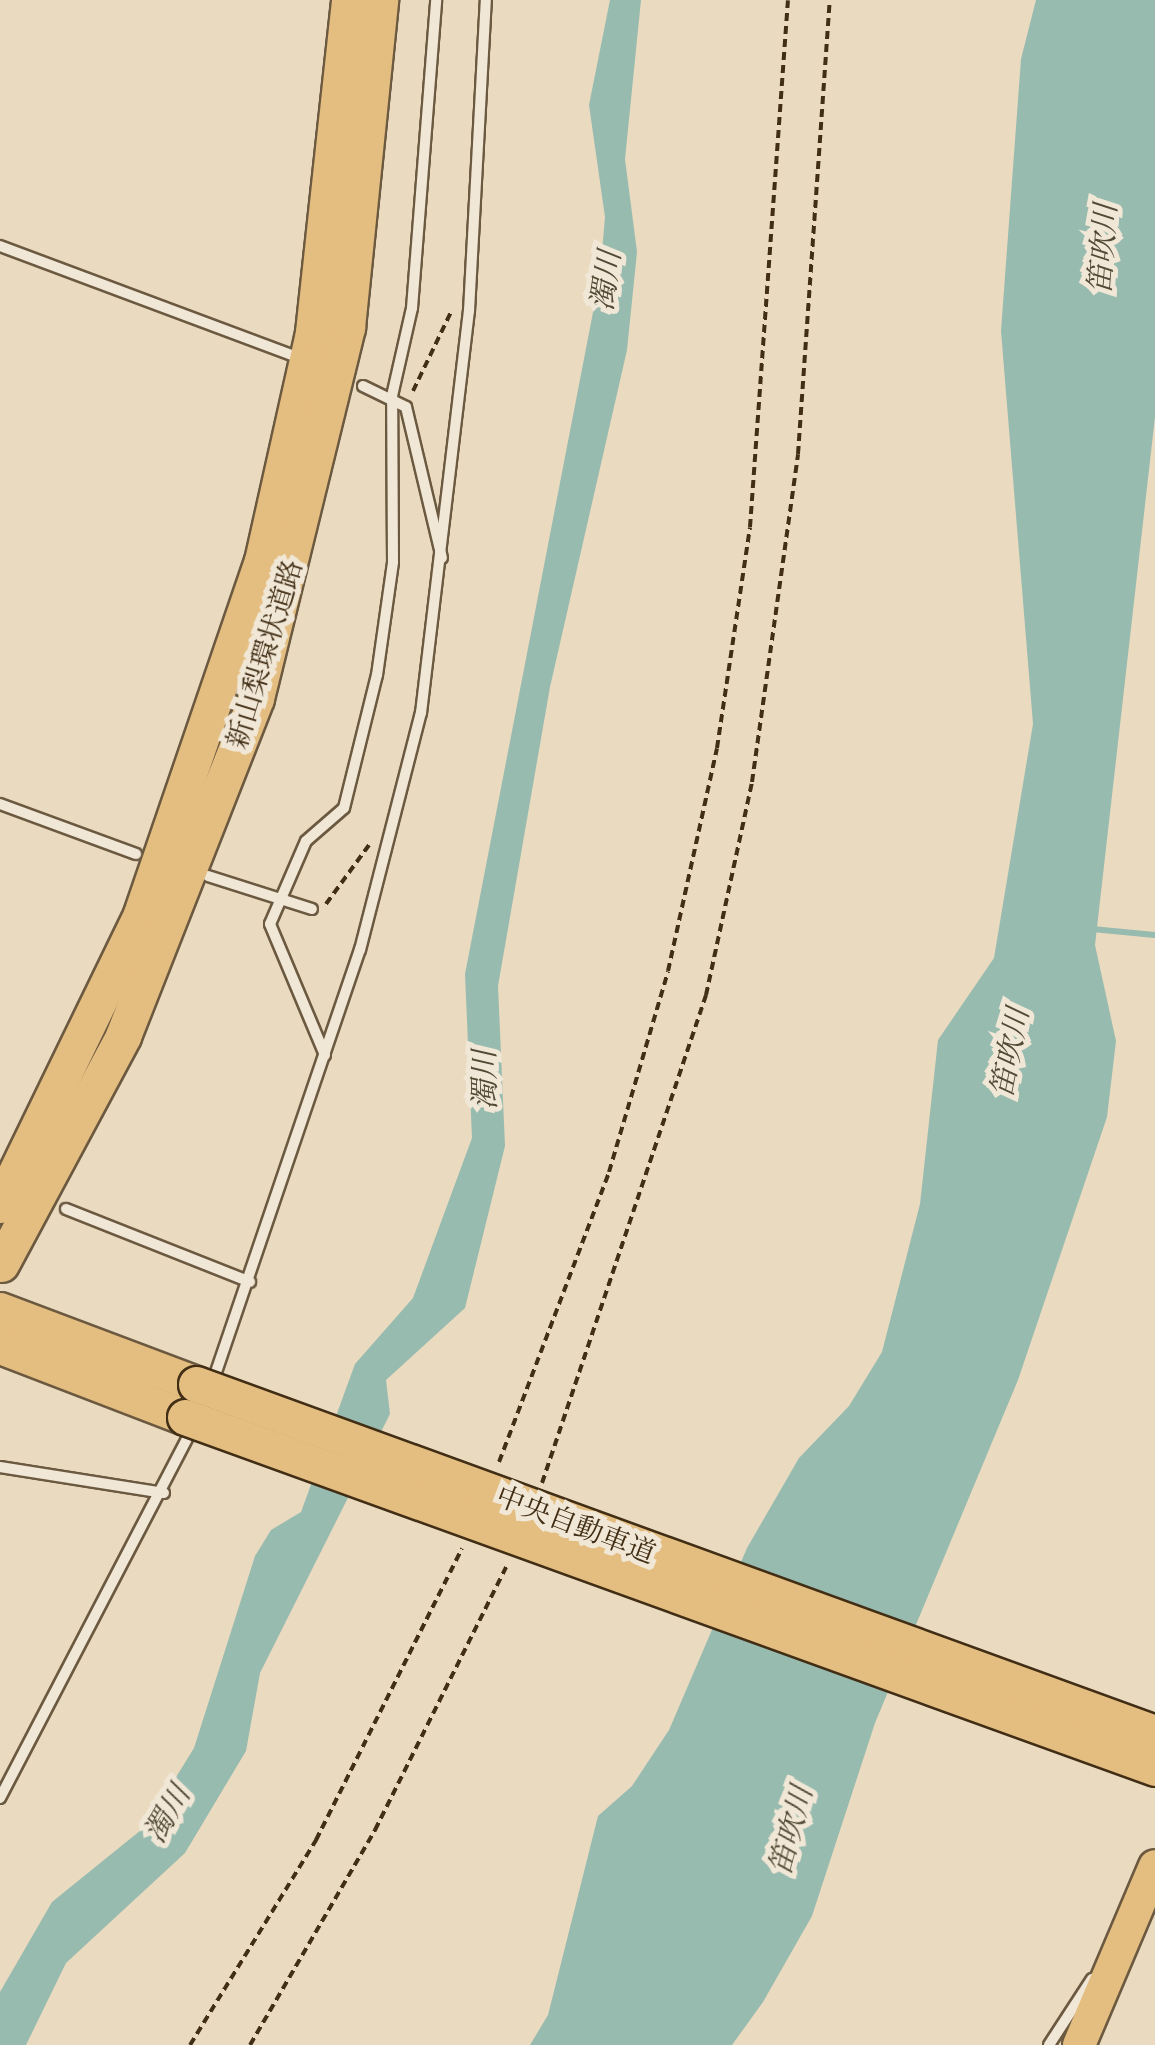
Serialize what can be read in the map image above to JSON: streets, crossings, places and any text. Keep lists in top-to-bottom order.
{
  "streets": {
    "highway": ["新山梨環状道路", "中央自動車道"]
  },
  "water": ["笛吹川", "濁川"]
}
